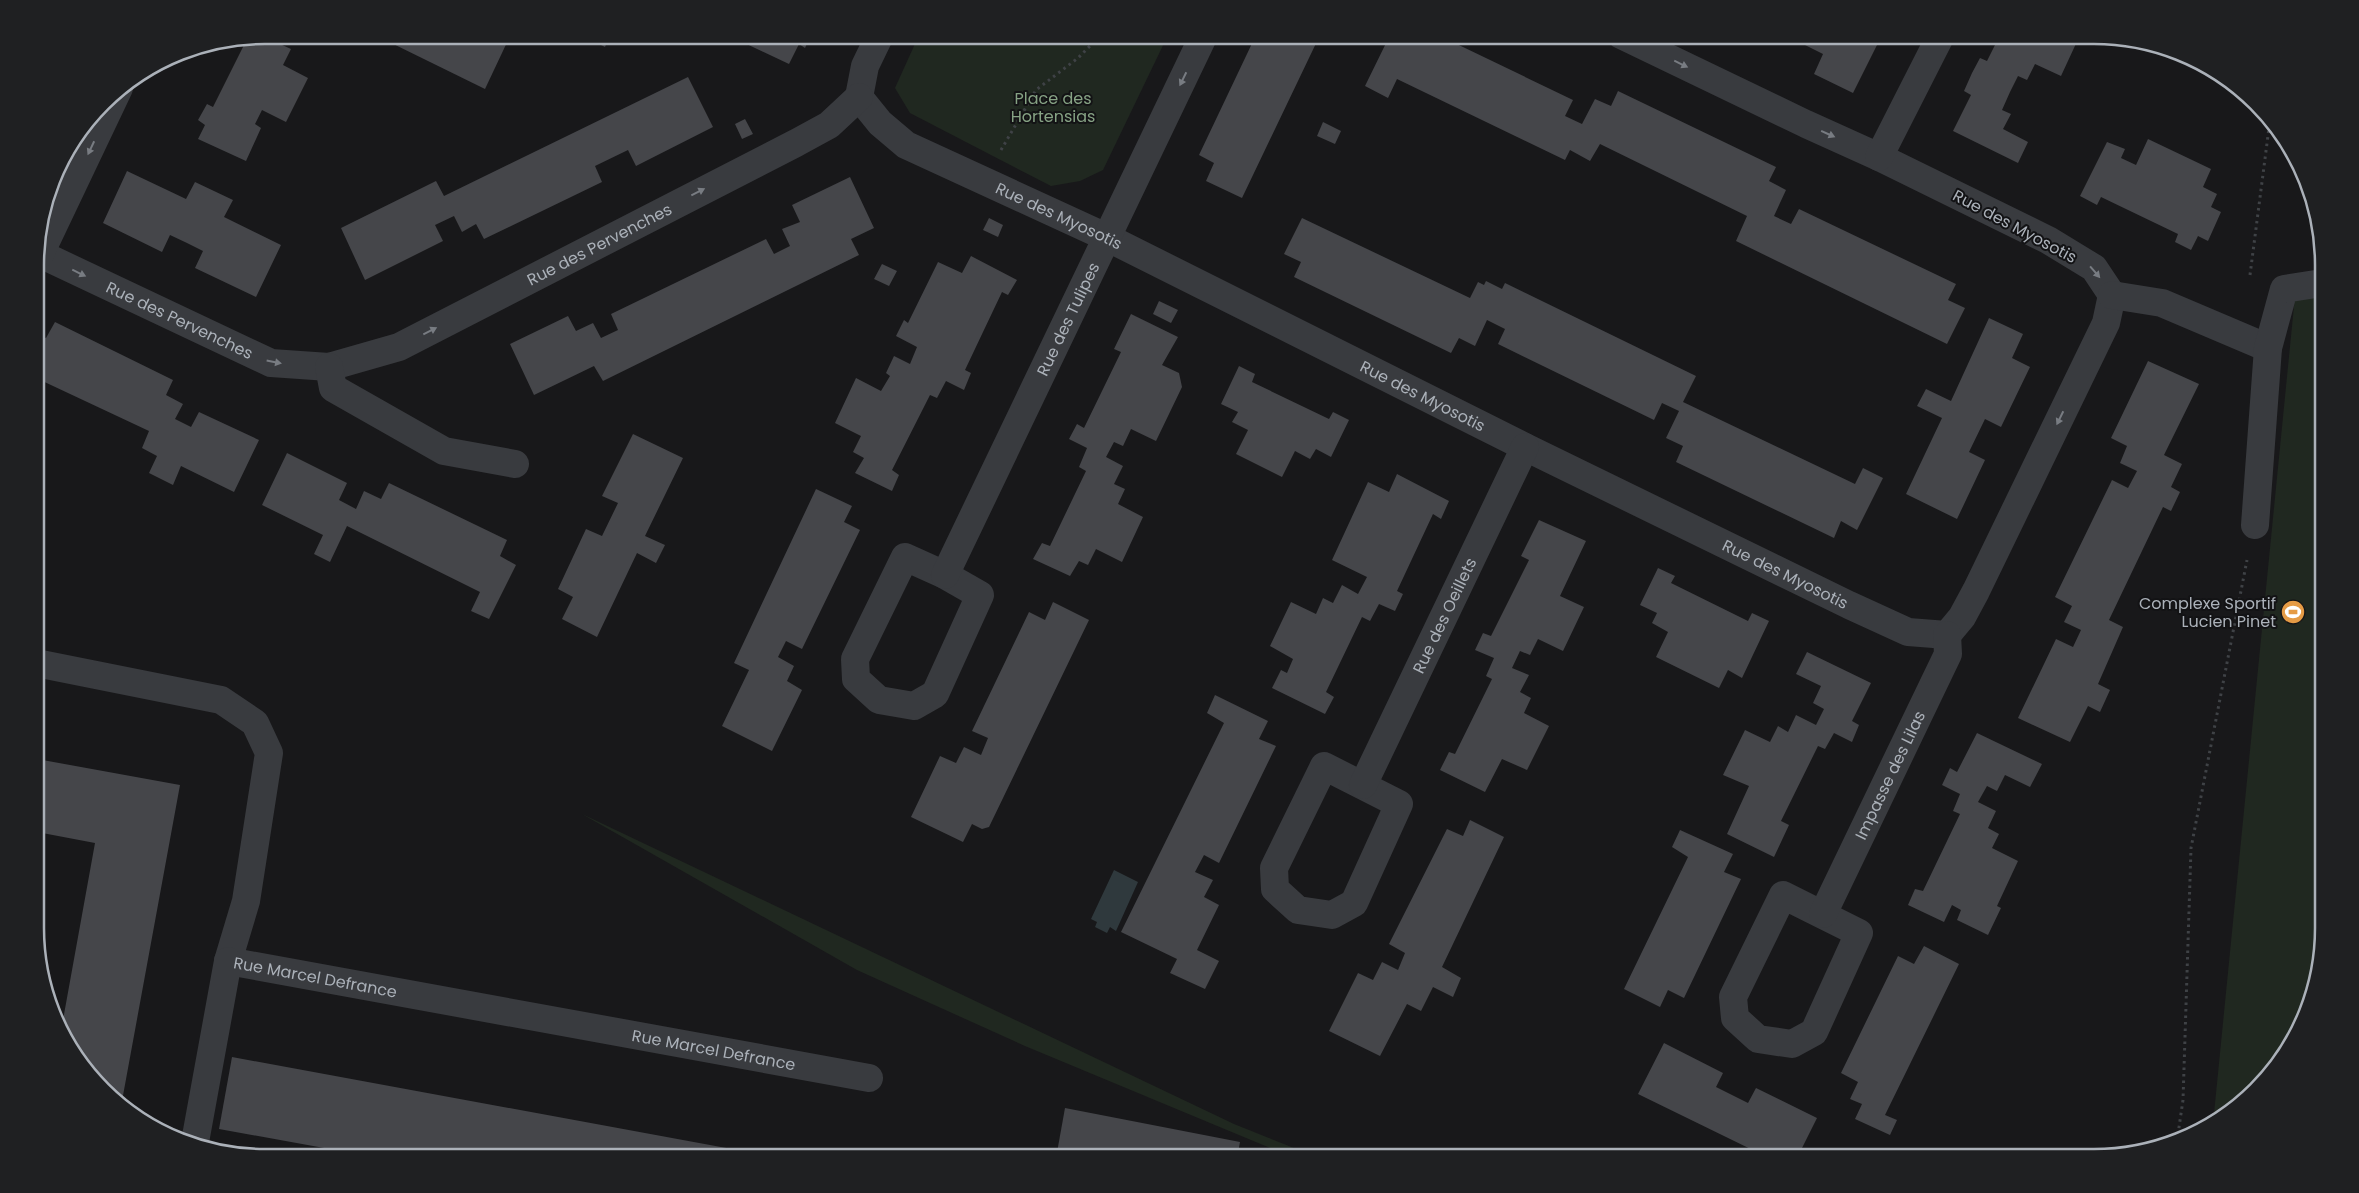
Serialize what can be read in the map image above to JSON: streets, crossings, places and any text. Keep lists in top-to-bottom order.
{
  "streets": {
    "street": [
      "Rue des Myosotis",
      "Rue des Pervenches",
      "Rue des Tulipes",
      "Rue des Oeillets",
      "Impasse des Lilas",
      "Rue Marcel Defrance"
    ]
  },
  "crossings": [
    ["Rue des Myosotis", "Rue des Pervenches"],
    ["Rue des Myosotis", "Rue des Tulipes"],
    ["Rue des Myosotis", "Rue des Oeillets"],
    ["Rue des Myosotis", "Impasse des Lilas"]
  ],
  "one_way": ["Rue des Pervenches", "Rue des Tulipes"],
  "parks": ["Place des Hortensias"],
  "places": {
    "sports": ["Complexe Sportif Lucien Pinet"]
  }
}
